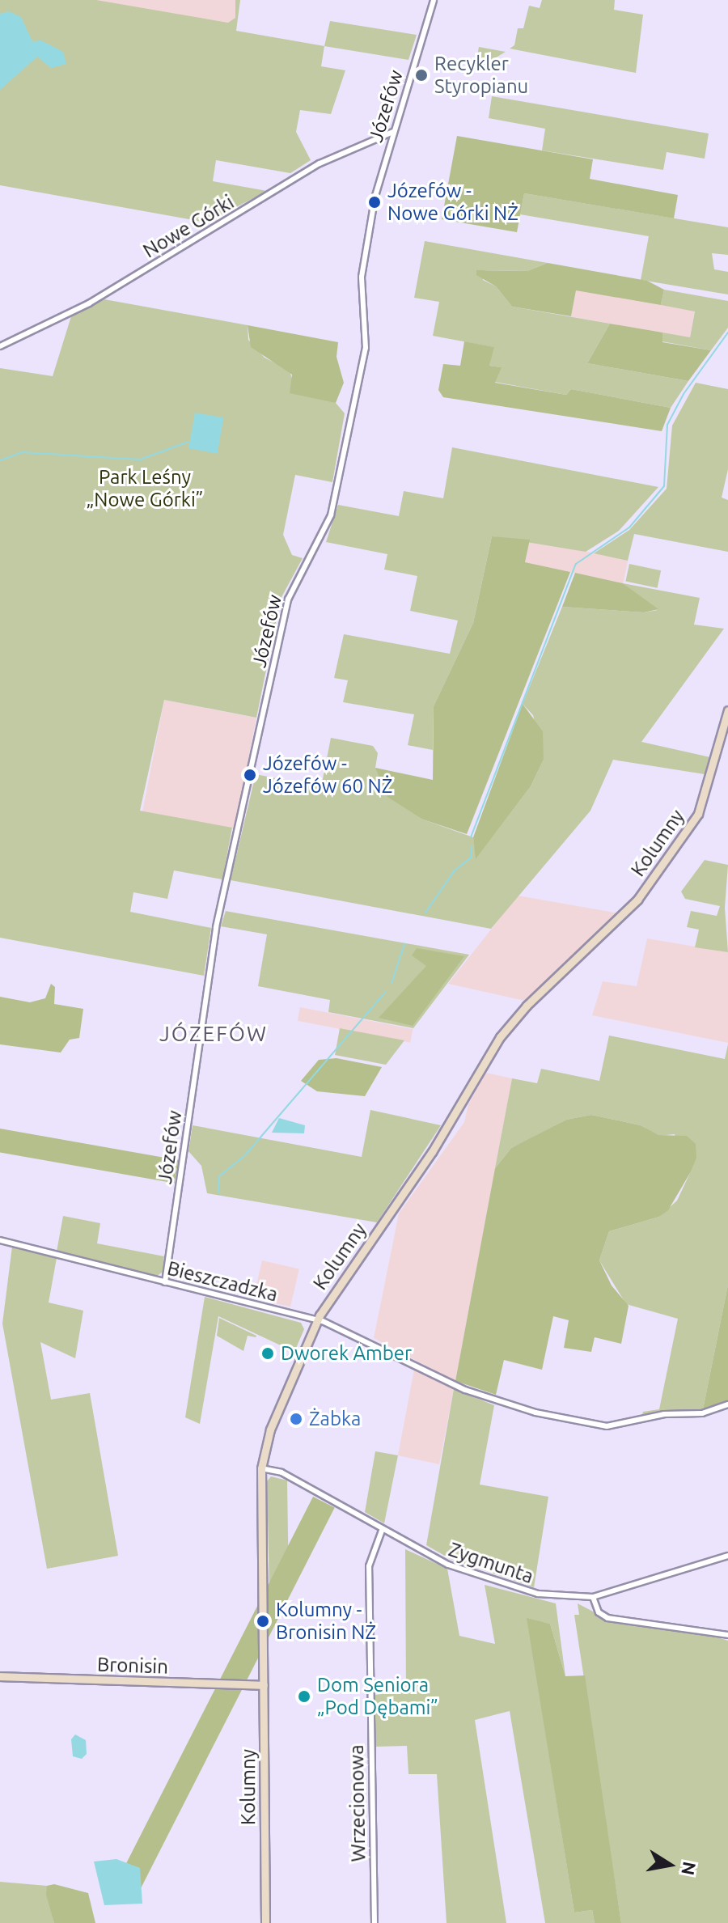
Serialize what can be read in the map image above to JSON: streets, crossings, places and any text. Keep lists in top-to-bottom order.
{
  "streets": {
    "street": [
      "Józefów",
      "Nowe Górki",
      "Kolumny",
      "Bieszczadzka",
      "Zygmunta",
      "Bronisin",
      "Wrzecionowa"
    ]
  },
  "crossings": [
    ["Józefów", "Nowe Górki"],
    ["Józefów", "Bieszczadzka"],
    ["Kolumny", "Bieszczadzka"],
    ["Kolumny", "Zygmunta"],
    ["Kolumny", "Bronisin"],
    ["Zygmunta", "Wrzecionowa"]
  ],
  "districts": ["JÓZEFÓW"],
  "parks": ["Park Leśny „Nowe Górki”"],
  "places": [
    "Recykler Styropianu",
    "Józefów - Nowe Górki NŻ",
    "Józefów - Józefów 60 NŻ",
    "Dworek Amber",
    "Żabka",
    "Kolumny - Bronisin NŻ",
    "Dom Seniora „Pod Dębami”"
  ],
  "north": "right"
}
